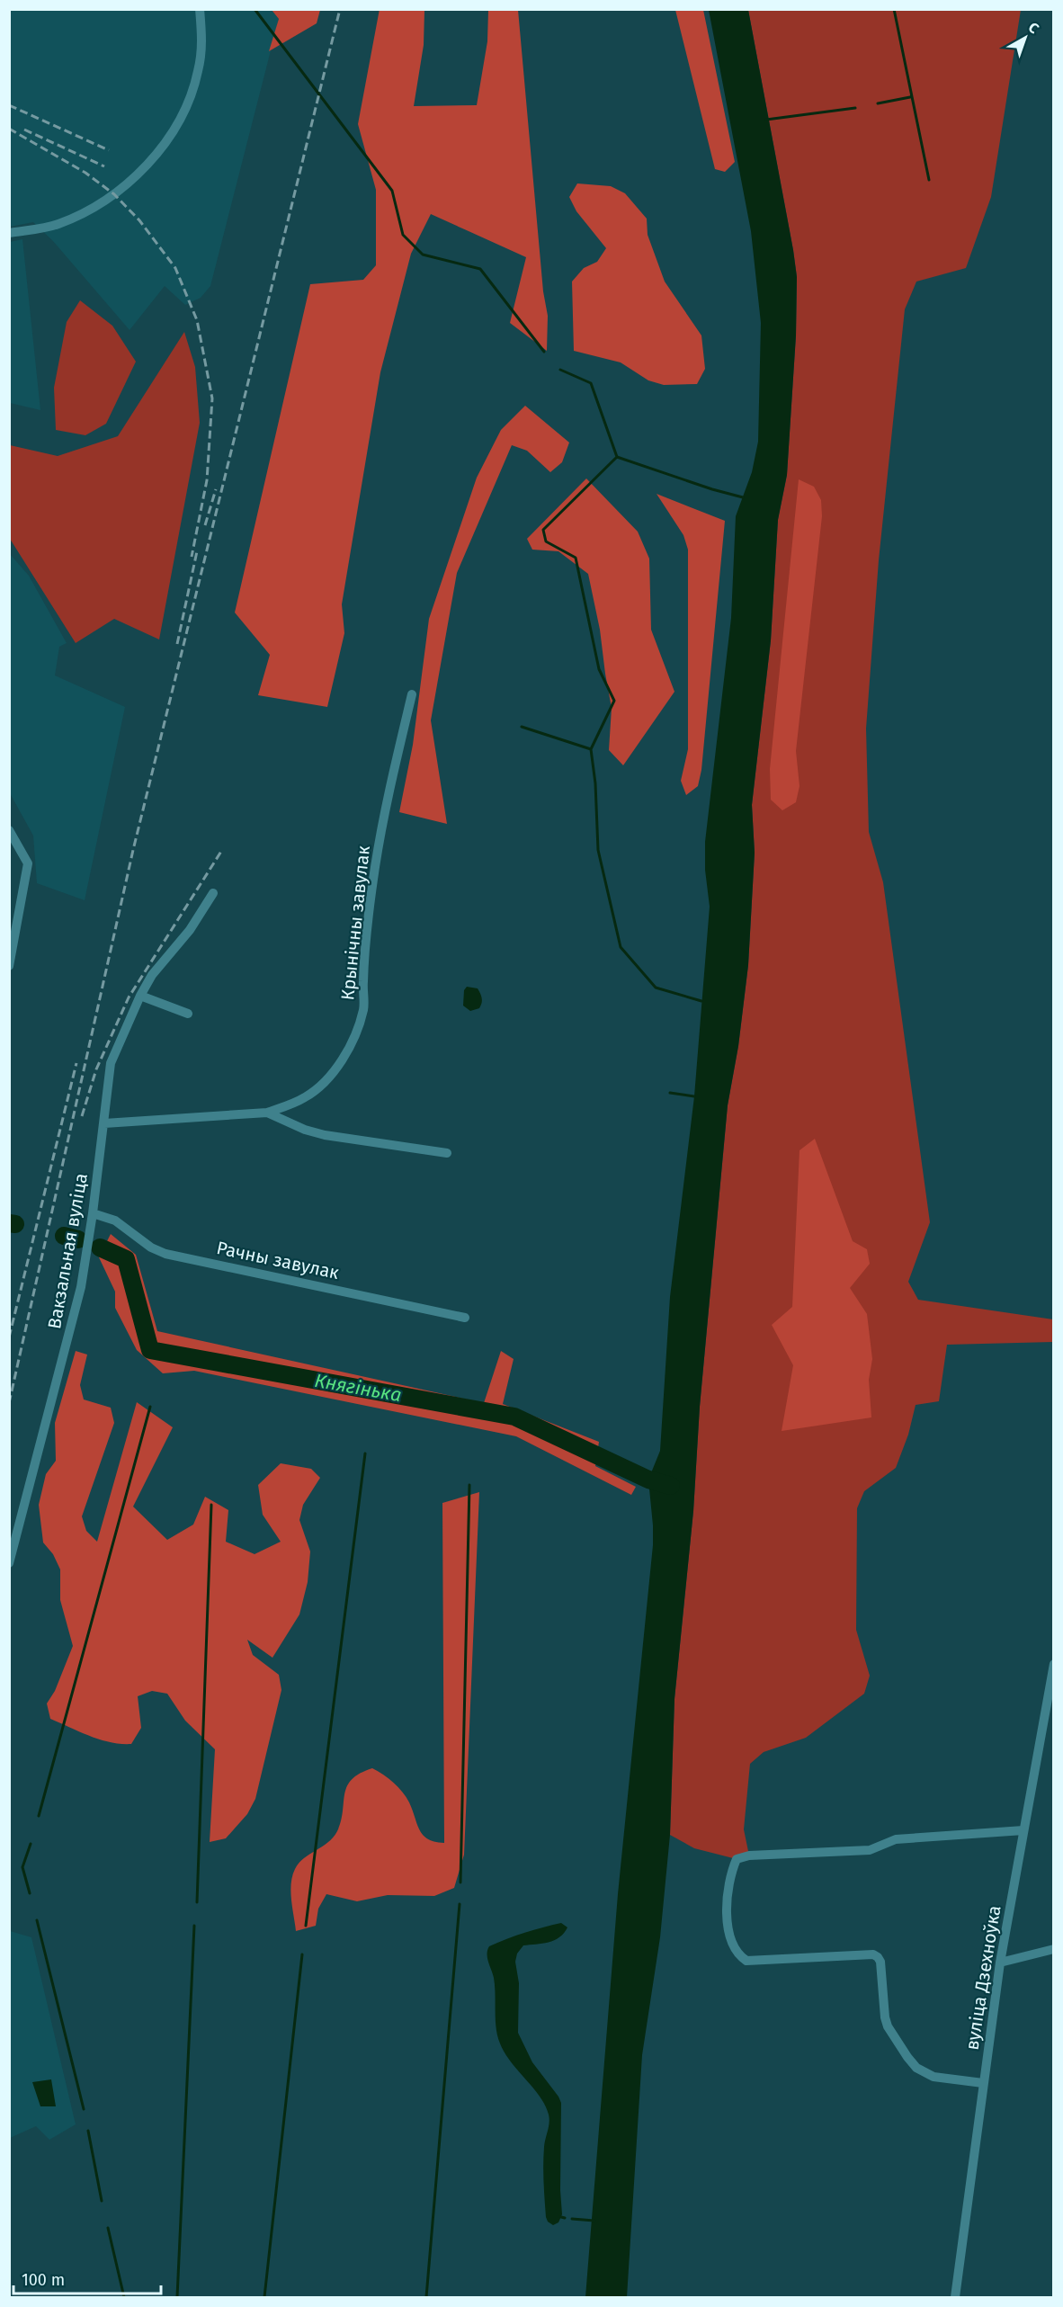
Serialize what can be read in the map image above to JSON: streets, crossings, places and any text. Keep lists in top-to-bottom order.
{
  "streets": {
    "street": [
      "Крынічны завулак",
      "Вакзальная вуліца",
      "Рачны завулак",
      "вуліца Дзехноўка"
    ]
  },
  "crossings": [
    ["Вакзальная вуліца", "Рачны завулак"]
  ],
  "water": ["Княгінька"],
  "scale_bar": "100 m",
  "north": "top right"
}
